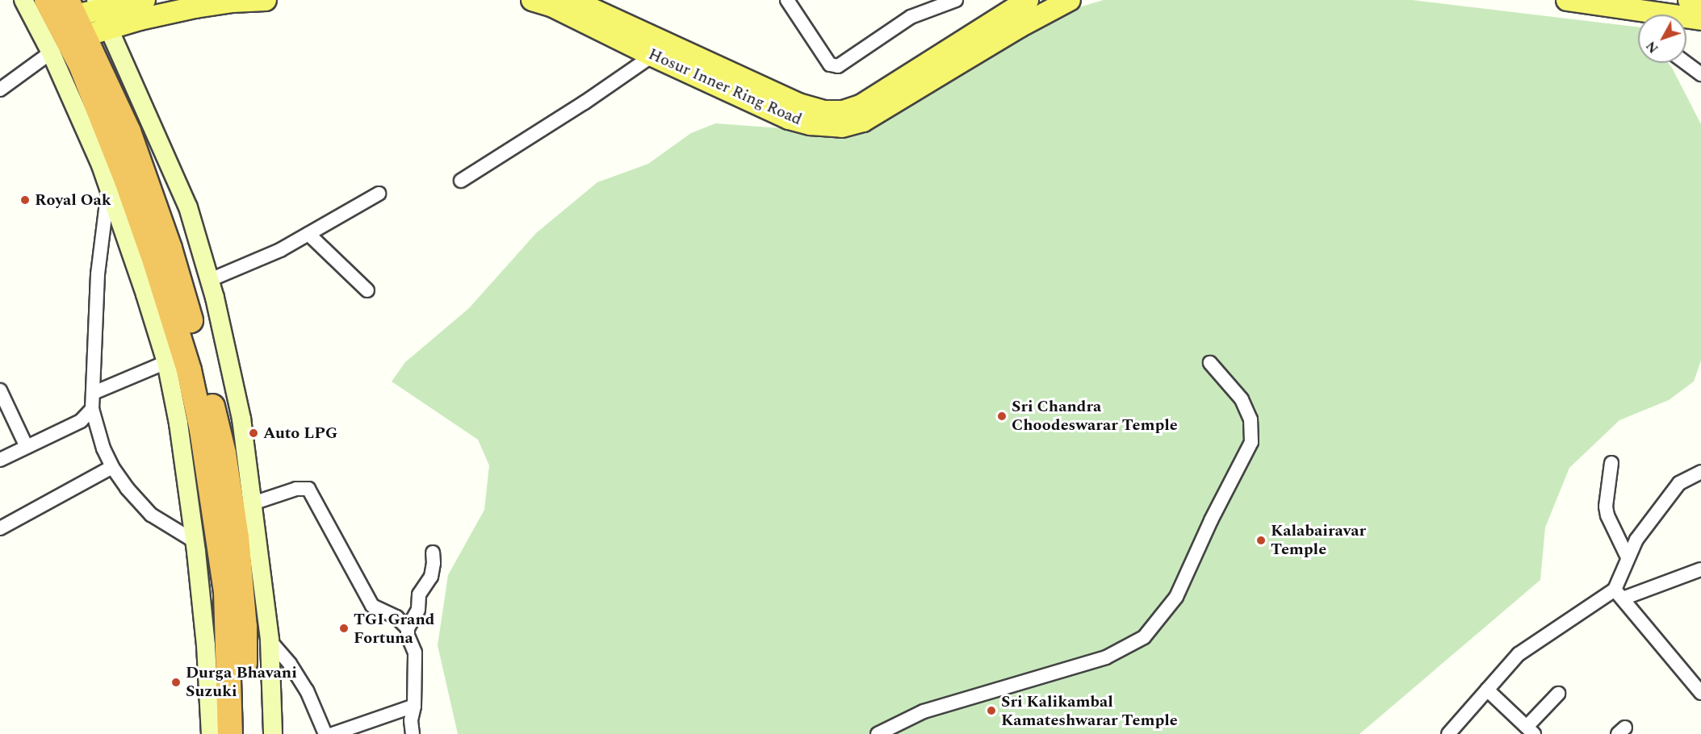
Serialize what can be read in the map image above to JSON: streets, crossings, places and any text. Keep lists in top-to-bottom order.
{
  "streets": {
    "main road": ["Hosur Inner Ring Road"]
  },
  "places": [
    "Royal Oak",
    "Sri Chandra Choodeswarar Temple",
    "Auto LPG",
    "Kalabairavar Temple",
    "TGI Grand Fortuna",
    "Durga Bhavani Suzuki",
    "Sri Kalikambal Kamateshwarar Temple"
  ],
  "north": "bottom left"
}
